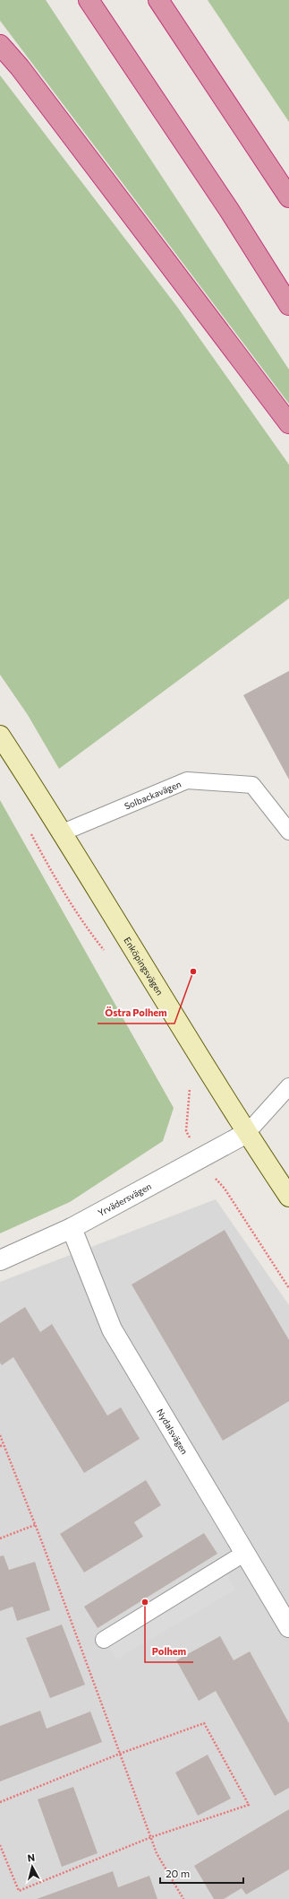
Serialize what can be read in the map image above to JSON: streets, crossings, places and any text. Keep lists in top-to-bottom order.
{
  "streets": {
    "street": ["Enköpingsvägen", "Yrvädersvägen", "Nydalsvägen"],
    "lane": ["Solbackavägen"]
  },
  "crossings": [
    ["Solbackavägen", "Enköpingsvägen"],
    ["Enköpingsvägen", "Yrvädersvägen"],
    ["Yrvädersvägen", "Nydalsvägen"]
  ],
  "places": ["Östra Polhem", "Polhem"],
  "scale_bar": "20 m",
  "north": "top"
}
